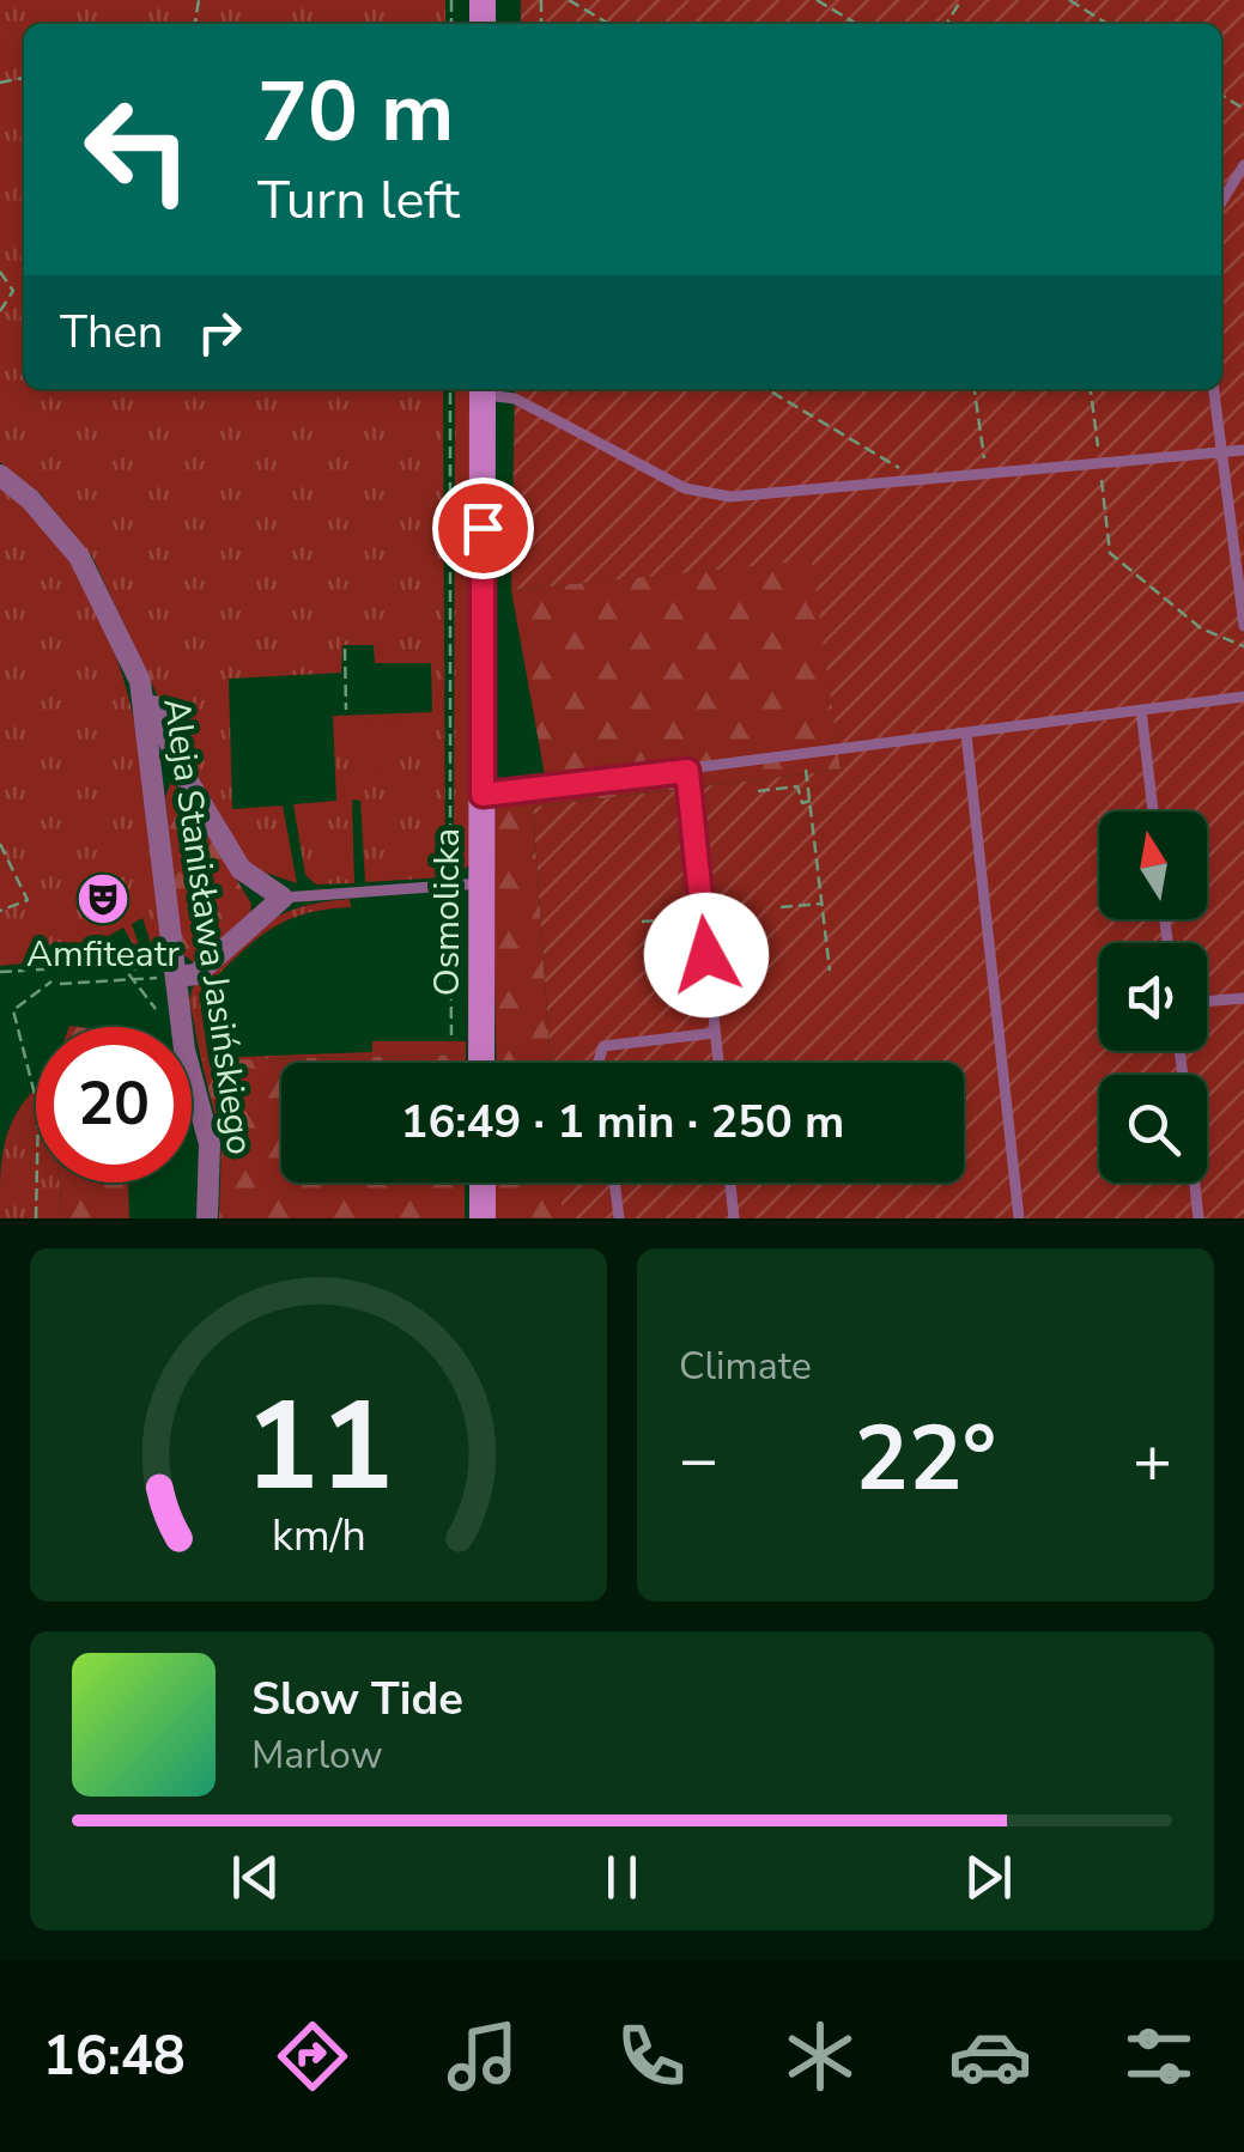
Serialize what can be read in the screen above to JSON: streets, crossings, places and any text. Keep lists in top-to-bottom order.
{
  "streets": {
    "street": ["Osmolicka", "Aleja Stanisława Jasińskiego"]
  },
  "places": {
    "theatre": ["Amfiteatr"]
  },
  "north": "top",
  "page": {
    "turn": ["70 m", "Turn left"],
    "then": "Then",
    "limit": "20",
    "trip": "16:49 · 1 min · 250 m",
    "tile": "Climate",
    "heat": ["−", "22°", "+"],
    "song": ["Slow Tide", "Marlow"],
    "tabs": "16:48",
    "gauge": ["11", "km/h"]
  }
}
